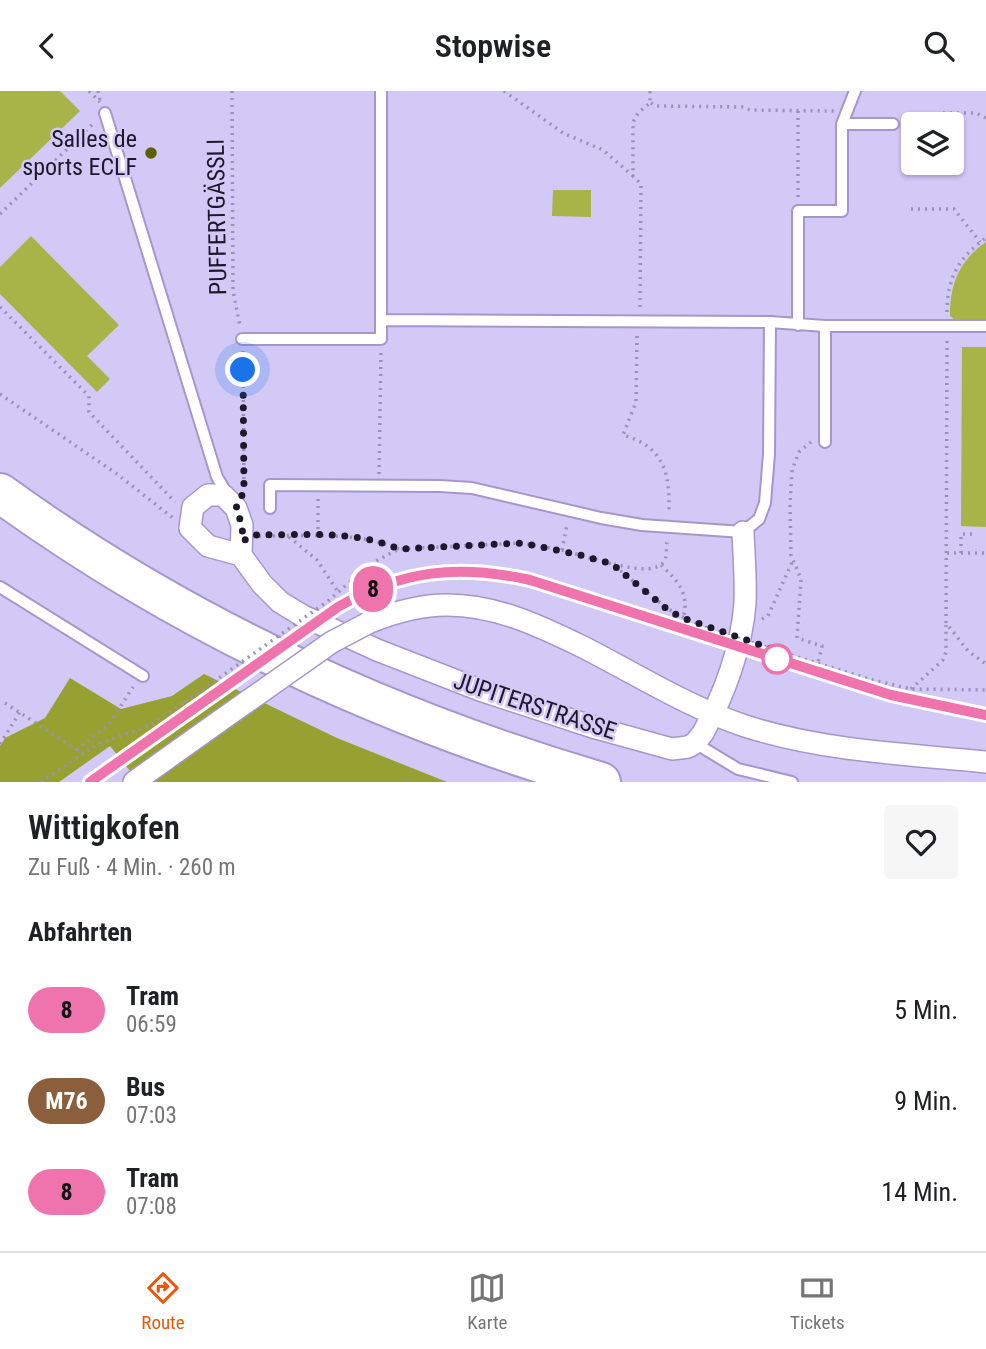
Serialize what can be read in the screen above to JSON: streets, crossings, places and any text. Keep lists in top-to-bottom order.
{
  "streets": {
    "street": ["JUPITERSTRASSE"],
    "path": ["PUFFERTGÄSSLI"]
  },
  "crossings": [
    ["PUFFERTGÄSSLI", "JUPITERSTRASSE"]
  ],
  "places": ["Salles de sports ECLF"],
  "lines": ["tram line 8"],
  "page": {
    "header": "Stopwise",
    "on_map": "8",
    "heading": [
      ["Wittigkofen", "Zu Fuß · 4 Min. · 260 m"],
      "Abfahrten"
    ],
    "list": [
      {
        "mark": "8",
        "name": "Tram",
        "note": "06:59",
        "value": "5 Min."
      },
      {
        "mark": "M76",
        "name": "Bus",
        "note": "07:03",
        "value": "9 Min."
      },
      {
        "mark": "8",
        "name": "Tram",
        "note": "07:08",
        "value": "14 Min."
      }
    ],
    "tabs": ["Route", "Karte", "Tickets"]
  }
}
